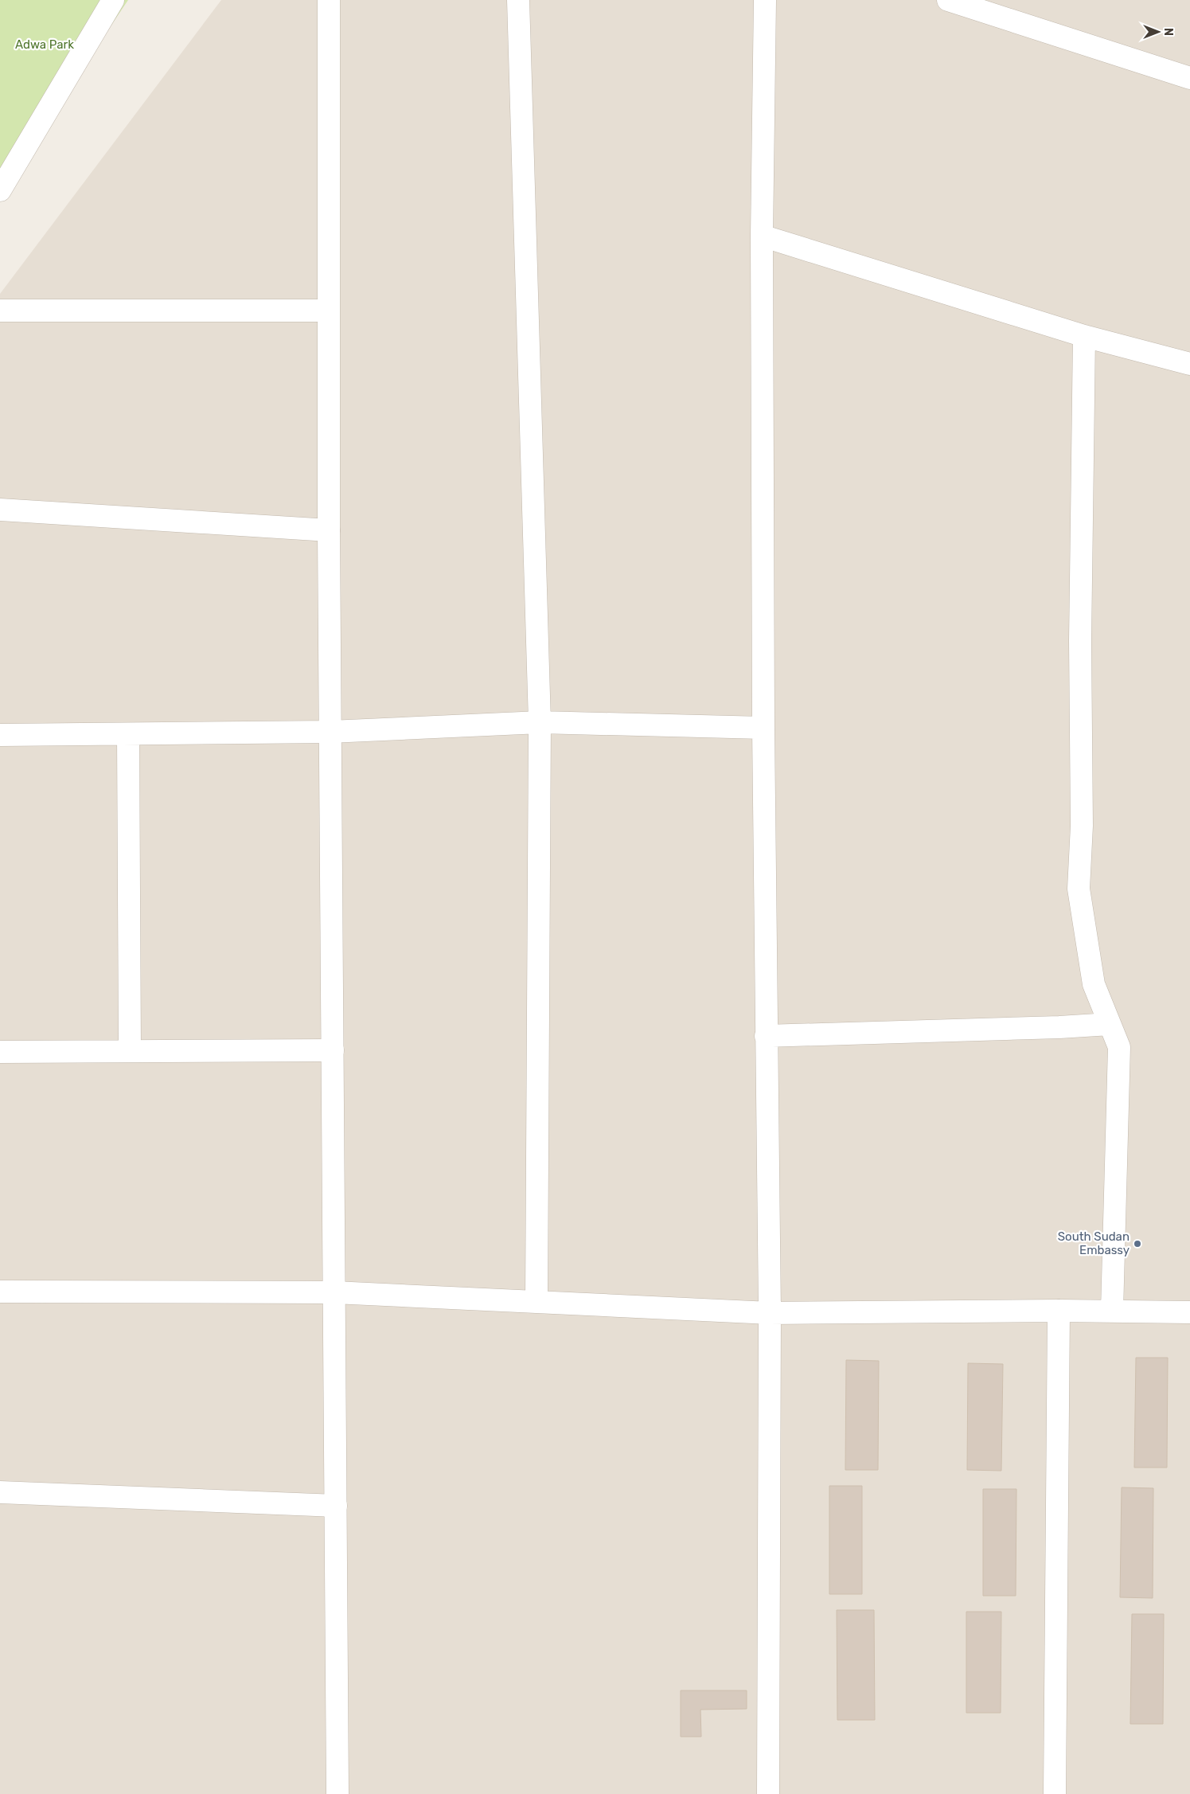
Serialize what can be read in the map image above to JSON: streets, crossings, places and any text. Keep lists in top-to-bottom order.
{
  "parks": ["Adwa Park"],
  "places": ["South Sudan Embassy"],
  "north": "right"
}
